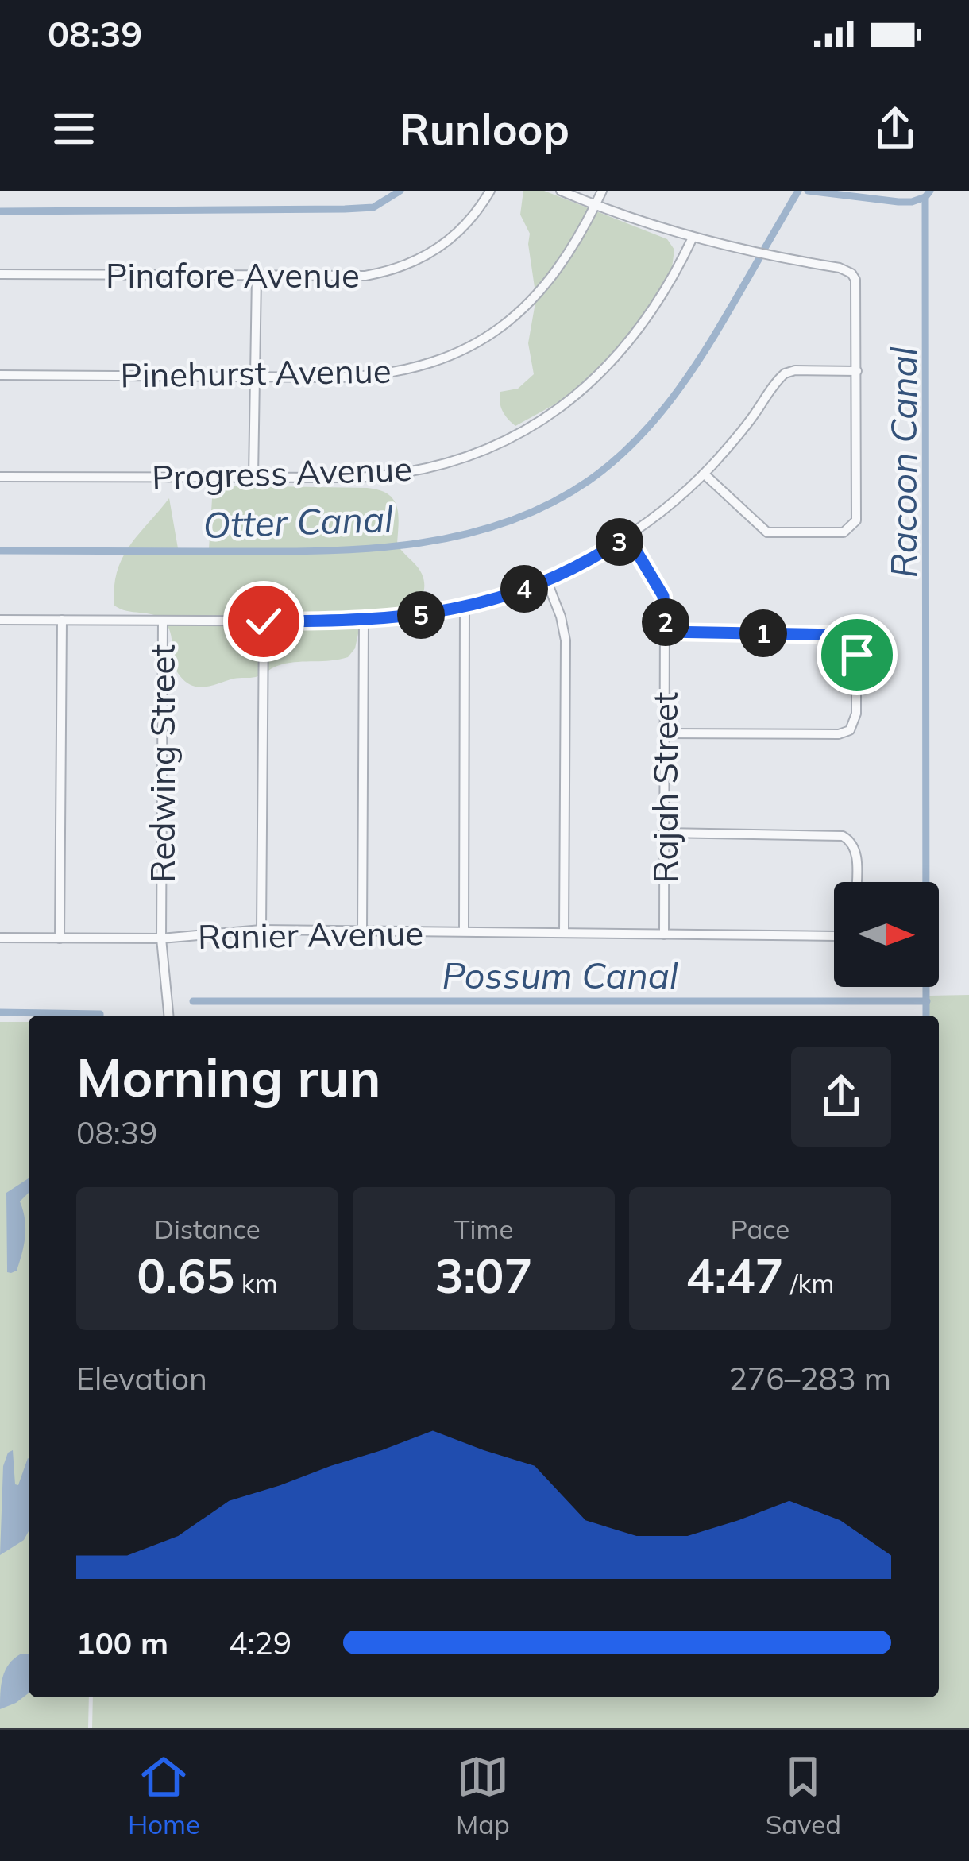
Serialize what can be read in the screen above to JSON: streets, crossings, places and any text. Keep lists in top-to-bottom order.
{
  "streets": {
    "street": [
      "Pinafore Avenue",
      "Pinehurst Avenue",
      "Progress Avenue",
      "Redwing Street",
      "Rajah Street",
      "Ranier Avenue"
    ]
  },
  "crossings": [
    ["Redwing Street", "Ranier Avenue"],
    ["Rajah Street", "Ranier Avenue"]
  ],
  "water": ["Racoon Canal", "Otter Canal", "Possum Canal"],
  "north": "right",
  "page": {
    "status": "08:39",
    "header": "Runloop",
    "pins": [
      "3",
      "4",
      "5",
      "2",
      "1"
    ],
    "heading": ["Morning run", "08:39"],
    "stats": [
      ["Distance", "0.65 km"],
      ["Time", "3:07"],
      ["Pace", "4:47 /km"]
    ],
    "chart": ["Elevation", "276–283 m"],
    "list": [
      {
        "name": "100 m",
        "note": "4:29"
      }
    ],
    "tabs": ["Home", "Map", "Saved"]
  }
}
